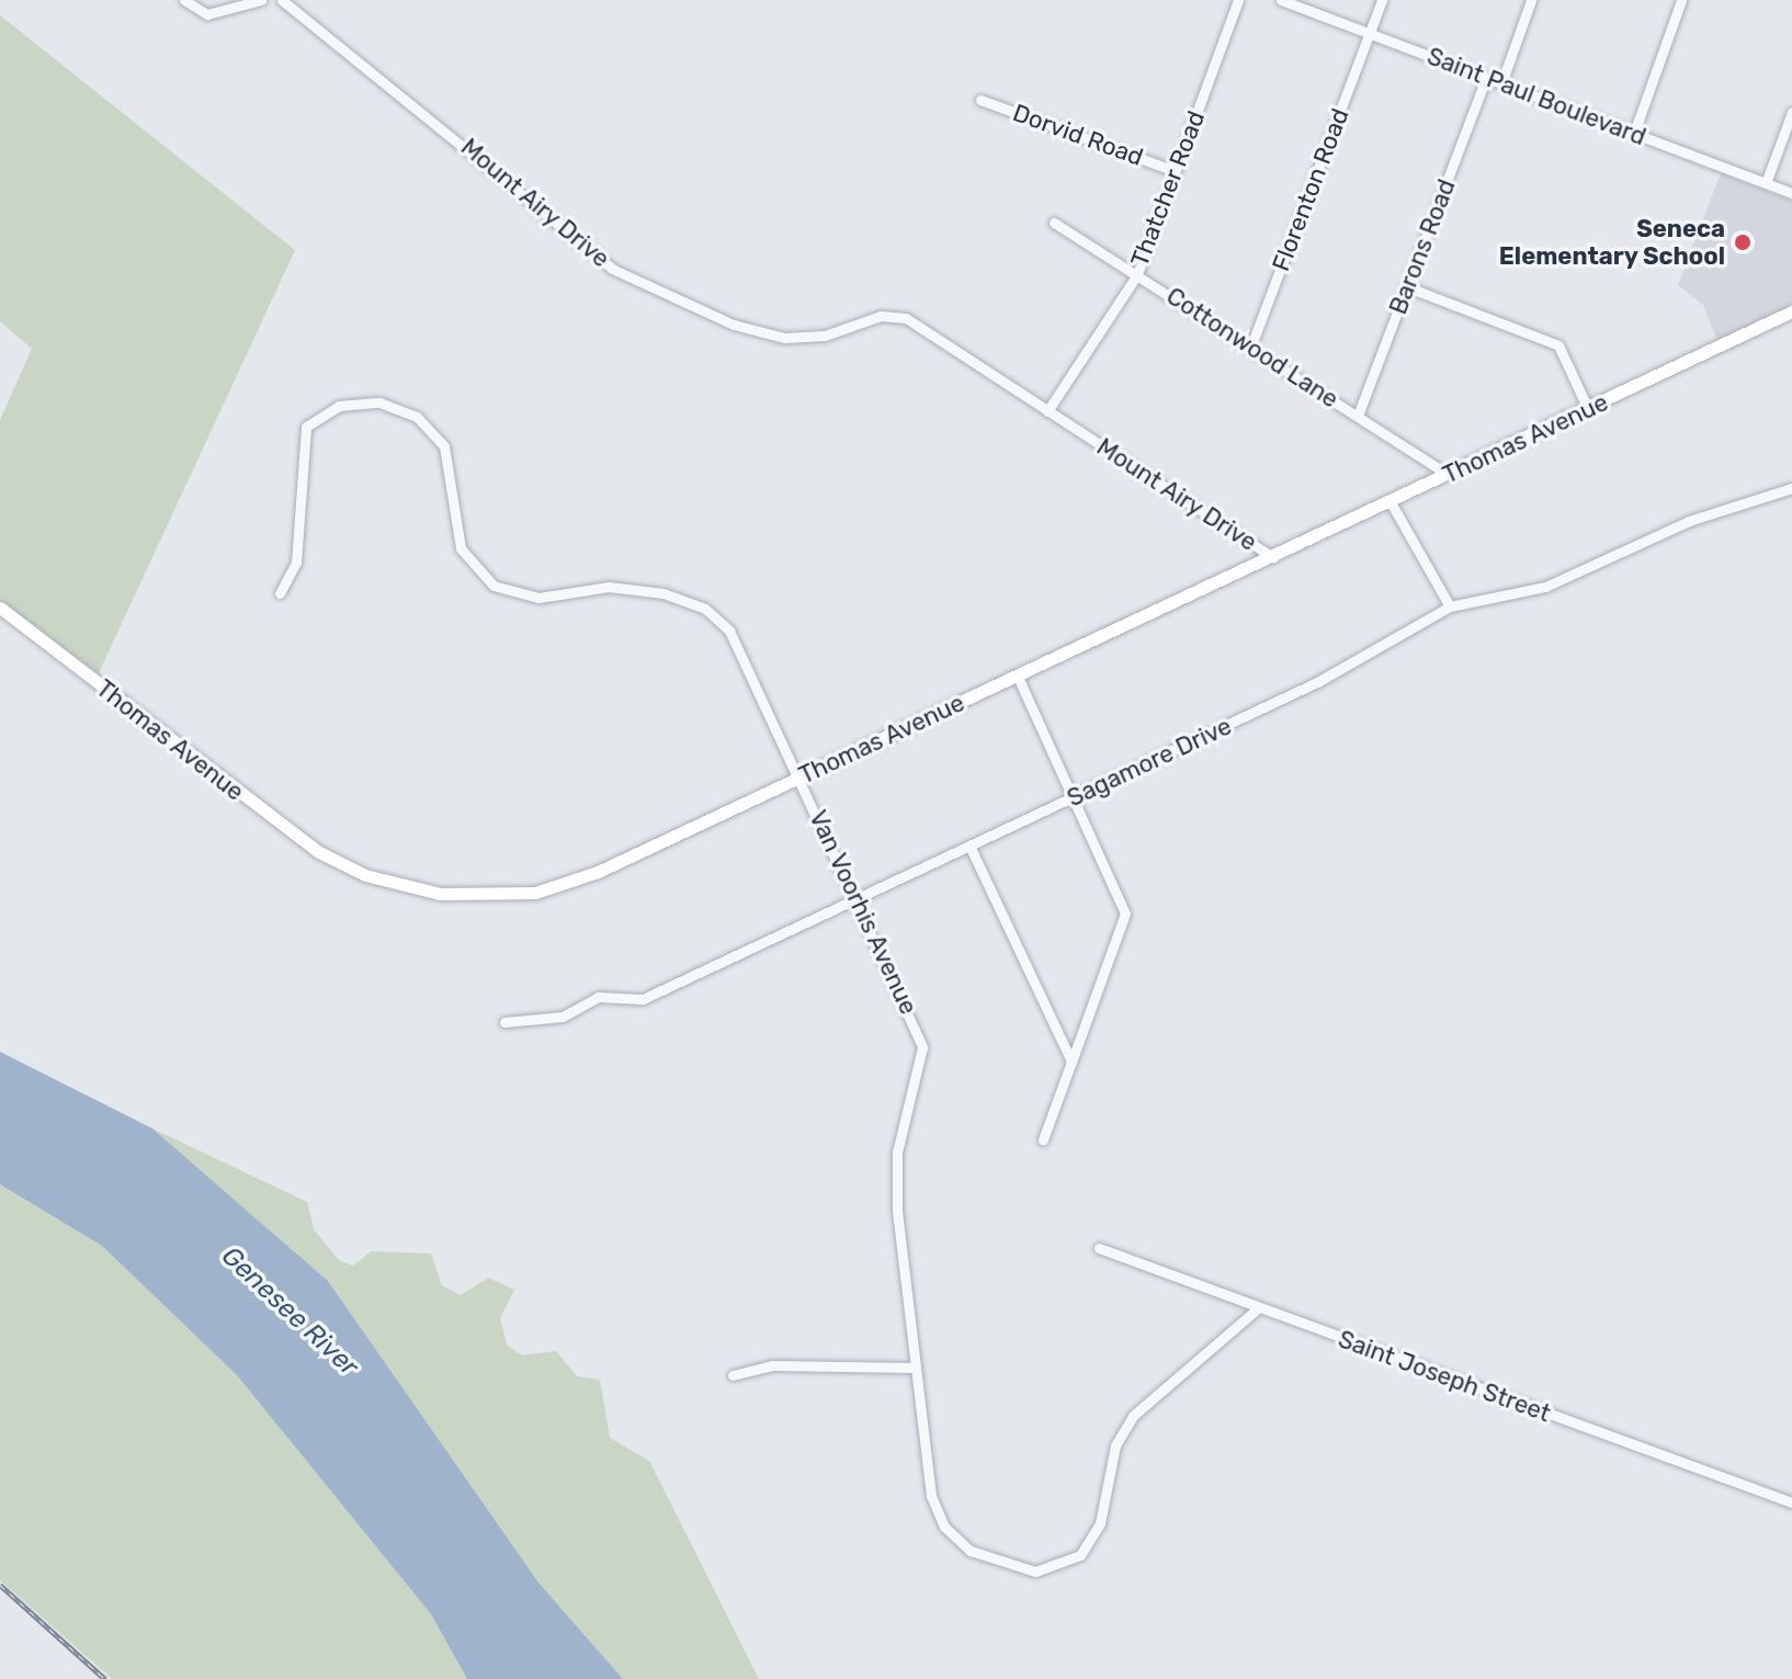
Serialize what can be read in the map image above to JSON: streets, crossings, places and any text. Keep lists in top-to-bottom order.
{
  "streets": {
    "main road": ["Thomas Avenue"],
    "street": [
      "Saint Paul Boulevard",
      "Dorvid Road",
      "Thatcher Road",
      "Florenton Road",
      "Mount Airy Drive",
      "Barons Road",
      "Cottonwood Lane",
      "Sagamore Drive",
      "Van Voorhis Avenue",
      "Saint Joseph Street"
    ]
  },
  "crossings": [
    ["Saint Paul Boulevard", "Florenton Road"],
    ["Saint Paul Boulevard", "Barons Road"],
    ["Dorvid Road", "Thatcher Road"],
    ["Thatcher Road", "Mount Airy Drive"],
    ["Thatcher Road", "Cottonwood Lane"],
    ["Florenton Road", "Cottonwood Lane"],
    ["Mount Airy Drive", "Thomas Avenue"],
    ["Barons Road", "Cottonwood Lane"],
    ["Cottonwood Lane", "Thomas Avenue"],
    ["Thomas Avenue", "Van Voorhis Avenue"],
    ["Sagamore Drive", "Van Voorhis Avenue"],
    ["Van Voorhis Avenue", "Saint Joseph Street"]
  ],
  "water": ["Genesee River"],
  "places": ["Seneca Elementary School"]
}
